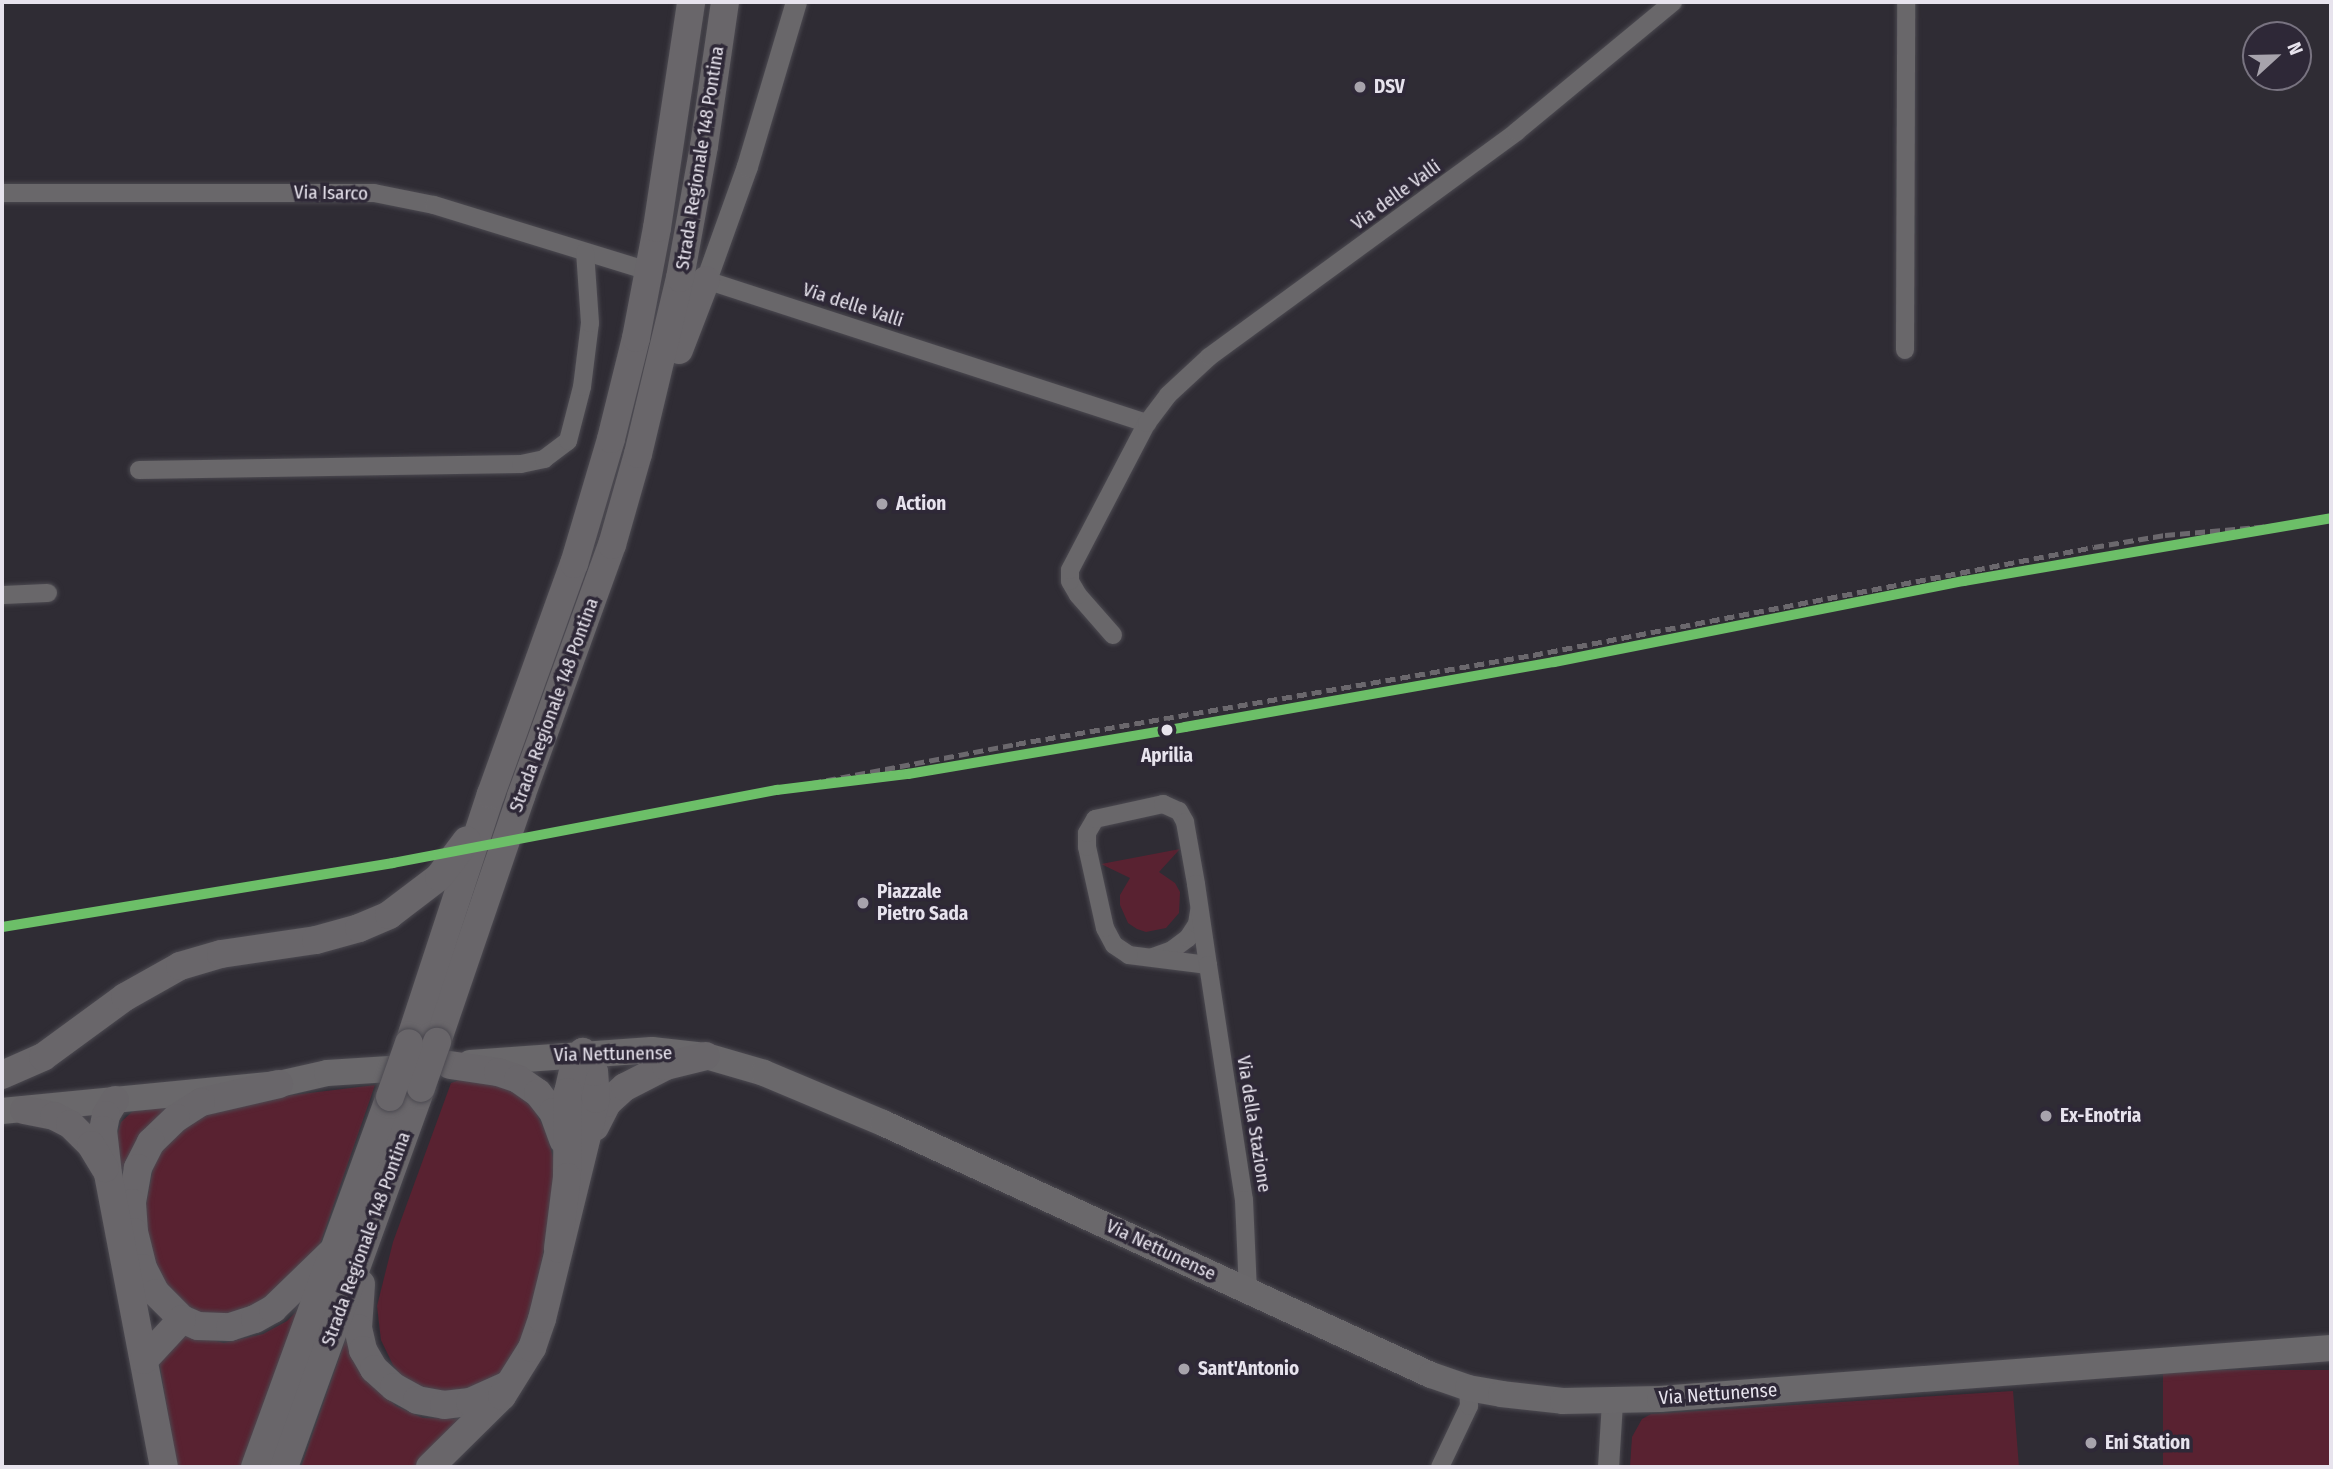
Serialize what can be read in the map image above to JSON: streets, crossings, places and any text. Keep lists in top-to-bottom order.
{
  "streets": {
    "highway": ["Strada Regionale 148 Pontina"],
    "main road": ["Via Nettunense"],
    "street": ["Via Isarco", "Via delle Valli", "Via della Stazione"]
  },
  "crossings": [
    ["Strada Regionale 148 Pontina", "Via Isarco"],
    ["Strada Regionale 148 Pontina", "Via Nettunense"],
    ["Via Nettunense", "Via della Stazione"]
  ],
  "places": [
    "DSV",
    "Action",
    "Aprilia",
    "Piazzale Pietro Sada",
    "Ex-Enotria",
    "Sant'Antonio",
    "Eni Station"
  ],
  "north": "right"
}
